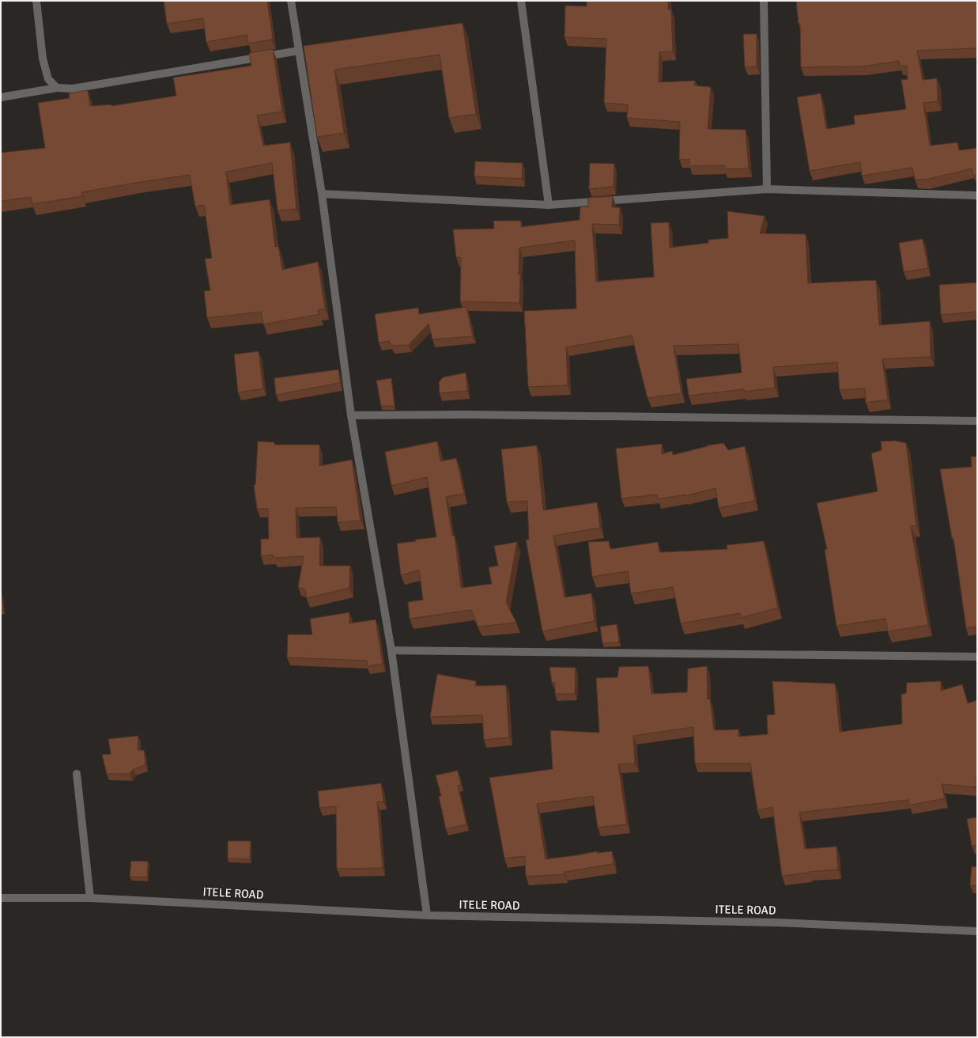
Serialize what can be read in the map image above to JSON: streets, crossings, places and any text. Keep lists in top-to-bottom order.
{
  "streets": {
    "street": ["ITELE ROAD"]
  }
}
